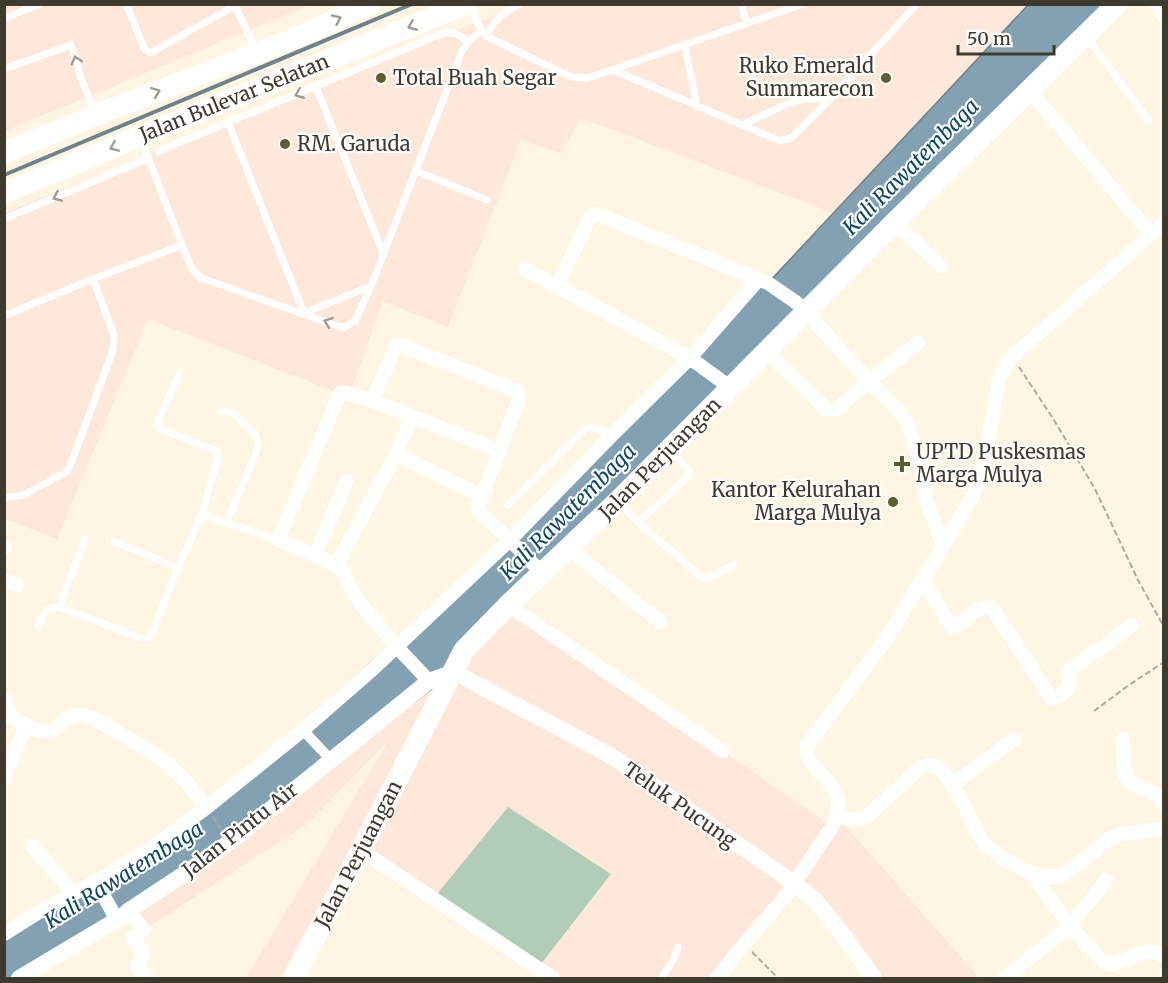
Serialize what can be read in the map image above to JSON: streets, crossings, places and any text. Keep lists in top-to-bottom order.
{
  "streets": {
    "main road": ["Jalan Bulevar Selatan", "Jalan Perjuangan"],
    "street": ["Teluk Pucung", "Jalan Pintu Air"]
  },
  "crossings": [
    ["Jalan Perjuangan", "Teluk Pucung"],
    ["Jalan Perjuangan", "Jalan Pintu Air"],
    ["Teluk Pucung", "Jalan Pintu Air"]
  ],
  "water": ["Kali Rawatembaga"],
  "places": {
    "other": [
      "Total Buah Segar",
      "Ruko Emerald Summarecon",
      "RM. Garuda",
      "Kantor Kelurahan Marga Mulya"
    ],
    "health": ["UPTD Puskesmas Marga Mulya"]
  },
  "scale_bar": "50 m"
}
